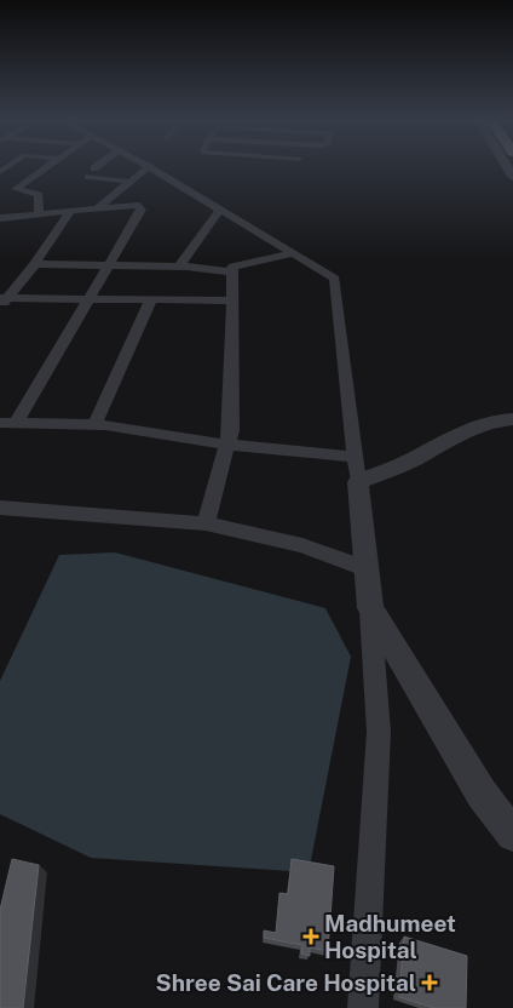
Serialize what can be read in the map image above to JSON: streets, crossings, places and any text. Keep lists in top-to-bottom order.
{
  "places": {
    "health": ["Madhumeet Hospital", "Shree Sai Care Hospital"]
  }
}
